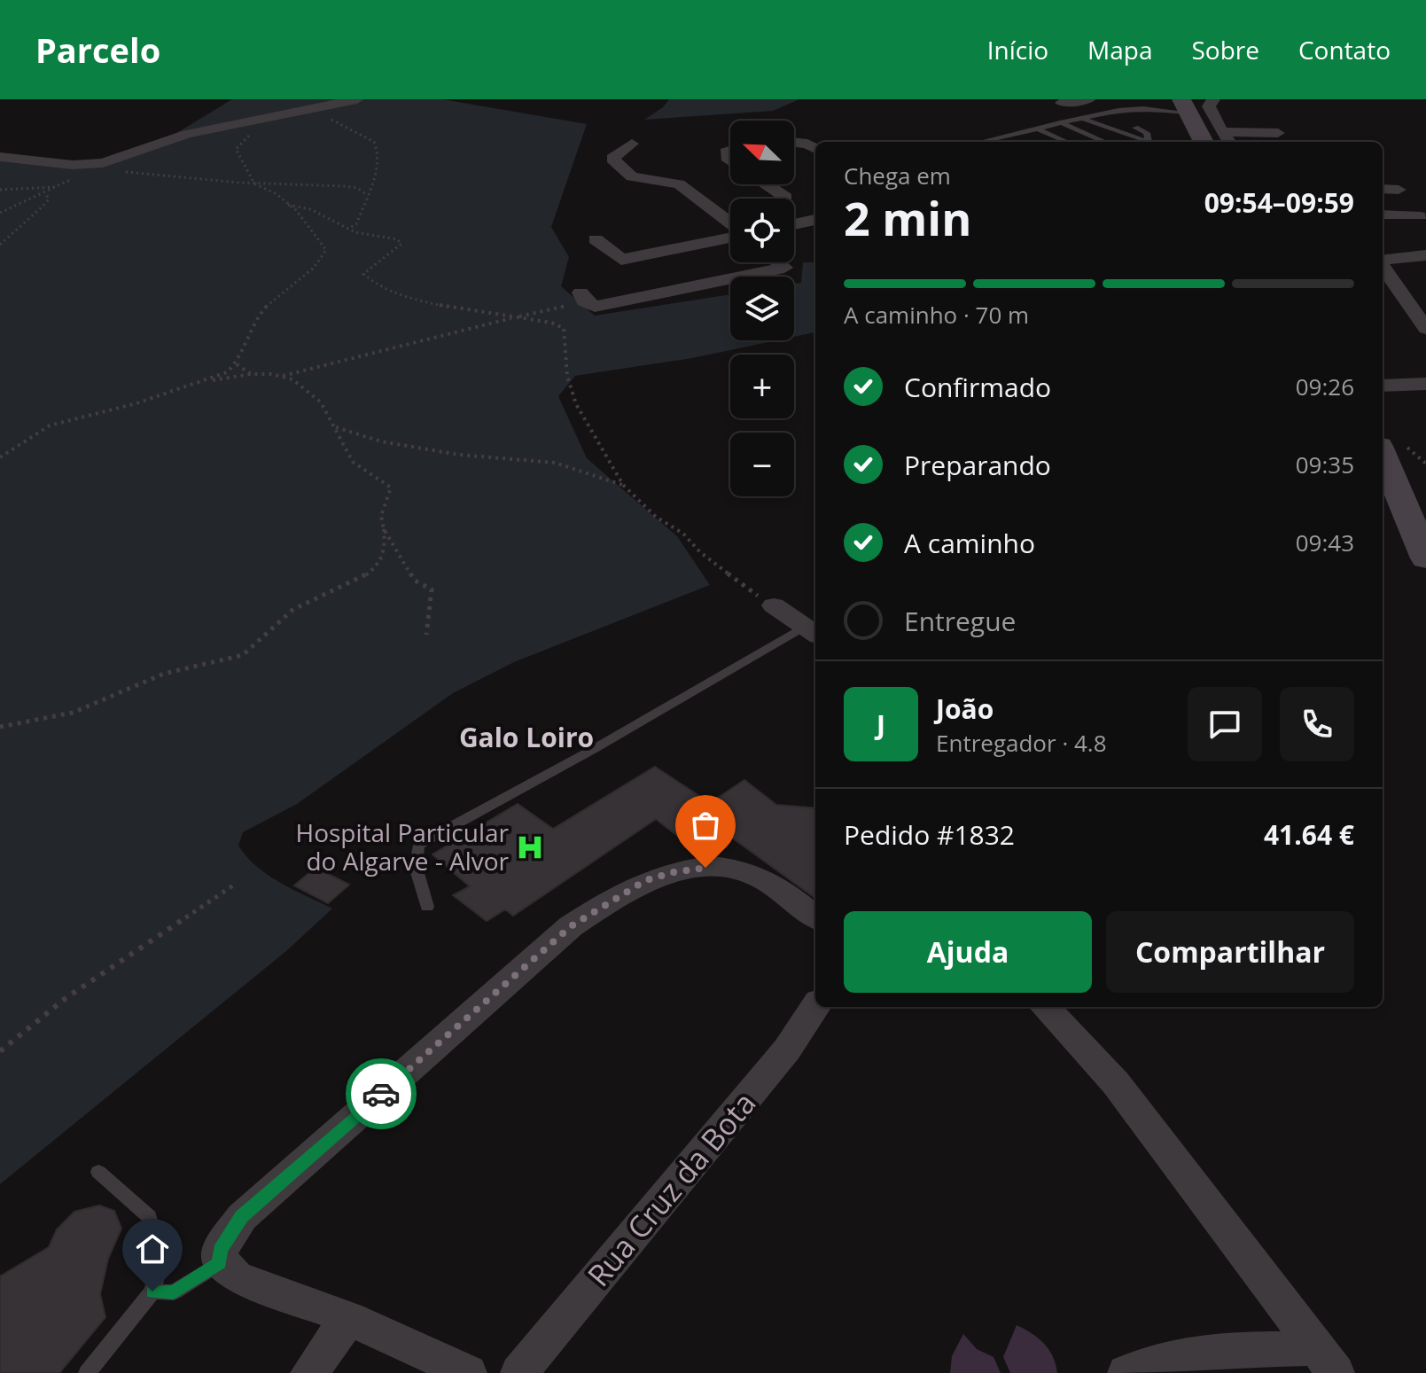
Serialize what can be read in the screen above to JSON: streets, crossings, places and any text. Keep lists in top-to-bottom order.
{
  "streets": {
    "street": ["Rua Cruz da Bota"]
  },
  "districts": ["Galo Loiro"],
  "places": {
    "hospital": ["Hospital Particular do Algarve - Alvor"]
  },
  "north": "top left",
  "page": {
    "header": "Parcelo",
    "nav": [
      "Início",
      "Mapa",
      "Sobre",
      "Contato"
    ],
    "map_buttons": ["+", "−"],
    "heading": ["2 min", "Chega em", "09:54–09:59"],
    "panel": [
      "João",
      "Entregador · 4.8",
      "Pedido #1832",
      "41.64 €"
    ],
    "bar": "A caminho · 70 m",
    "list": [
      ["Confirmado", "09:26"],
      ["Preparando", "09:35"],
      ["A caminho", "09:43"],
      "Entregue"
    ],
    "round": "J",
    "buttons": ["Ajuda", "Compartilhar"]
  }
}
